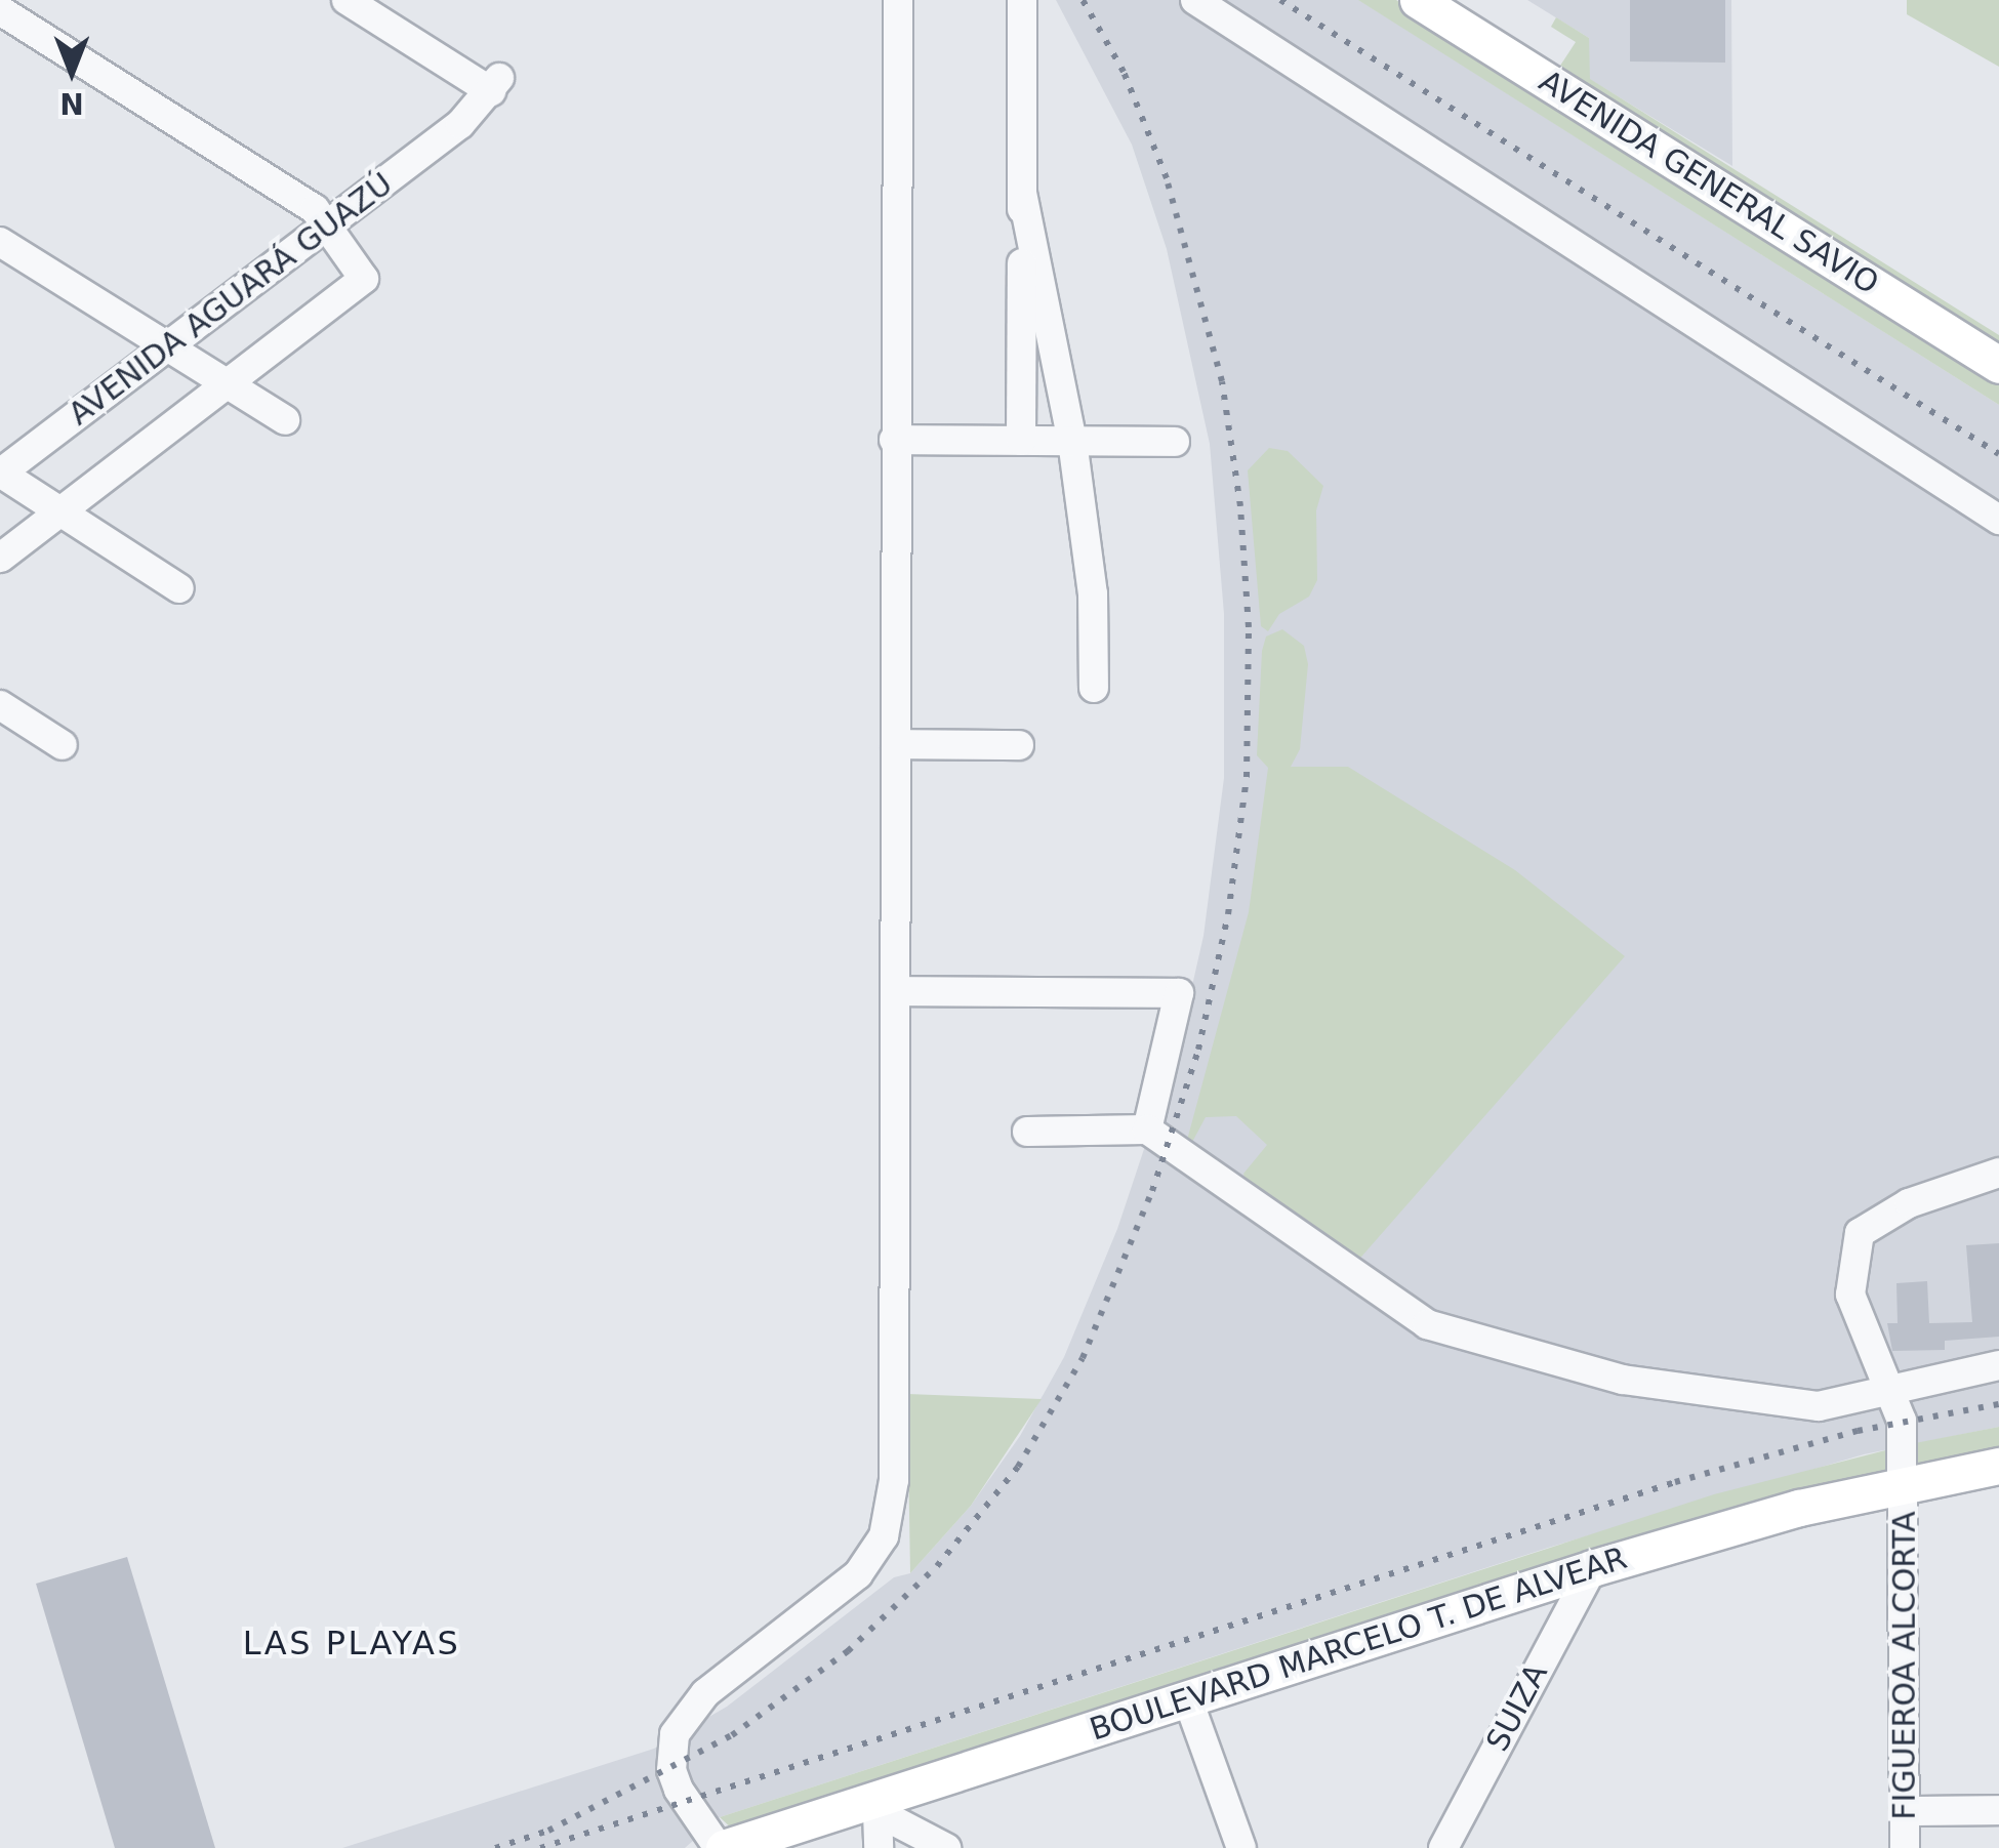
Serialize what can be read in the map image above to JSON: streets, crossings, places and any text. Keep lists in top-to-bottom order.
{
  "streets": {
    "main road": ["AVENIDA GENERAL SAVIO", "BOULEVARD MARCELO T. DE ALVEAR"],
    "street": ["AVENIDA AGUARÁ GUAZÚ", "FIGUEROA ALCORTA", "SUIZA"]
  },
  "crossings": [
    ["BOULEVARD MARCELO T. DE ALVEAR", "FIGUEROA ALCORTA"],
    ["BOULEVARD MARCELO T. DE ALVEAR", "SUIZA"]
  ],
  "districts": ["LAS PLAYAS"],
  "north": "bottom"
}
